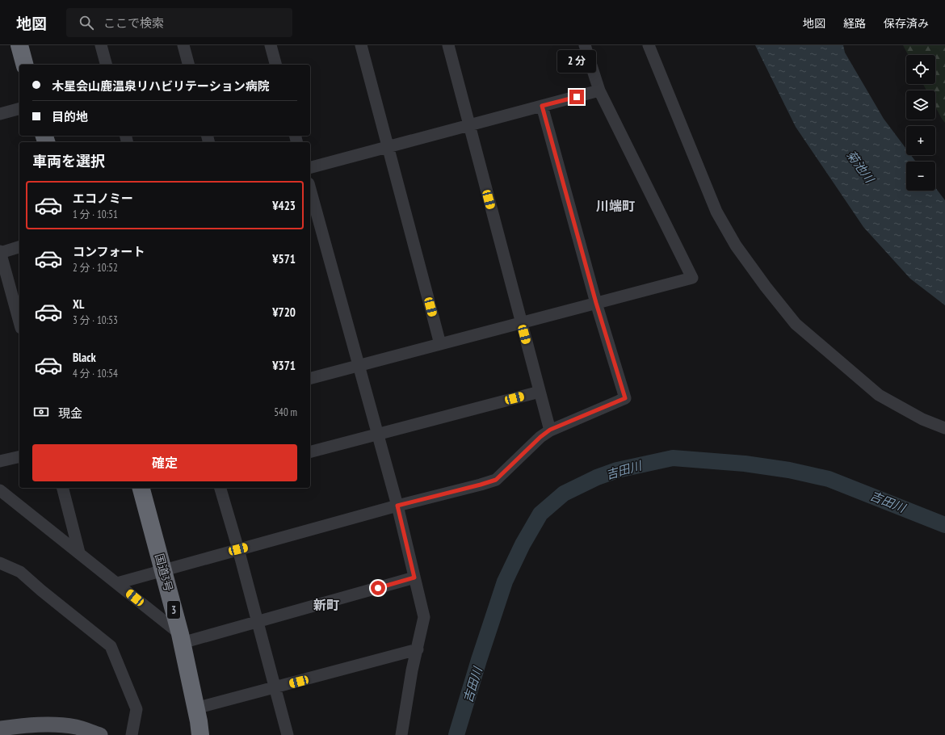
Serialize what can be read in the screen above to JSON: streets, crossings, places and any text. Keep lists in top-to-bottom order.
{
  "streets": {
    "highway": ["国道3号", "3"]
  },
  "districts": ["川端町", "新町"],
  "water": ["菊池川", "吉田川"],
  "page": {
    "header": "地図",
    "search": "ここで検索",
    "nav": ["地図", "経路", "保存済み"],
    "bubble": "2 分",
    "map_buttons": ["+", "−"],
    "banner": ["木星会山鹿温泉リハビリテーション病院", "目的地"],
    "heading": "車両を選択",
    "list": [
      {
        "name": "エコノミー",
        "note": "1 分 · 10:51",
        "value": "¥423"
      },
      {
        "name": "コンフォート",
        "note": "2 分 · 10:52",
        "value": "¥571"
      },
      {
        "name": "XL",
        "note": "3 分 · 10:53",
        "value": "¥720"
      },
      {
        "name": "Black",
        "note": "4 分 · 10:54",
        "value": "¥371"
      }
    ],
    "pay": ["現金", "540 m"],
    "buttons": "確定"
  }
}
